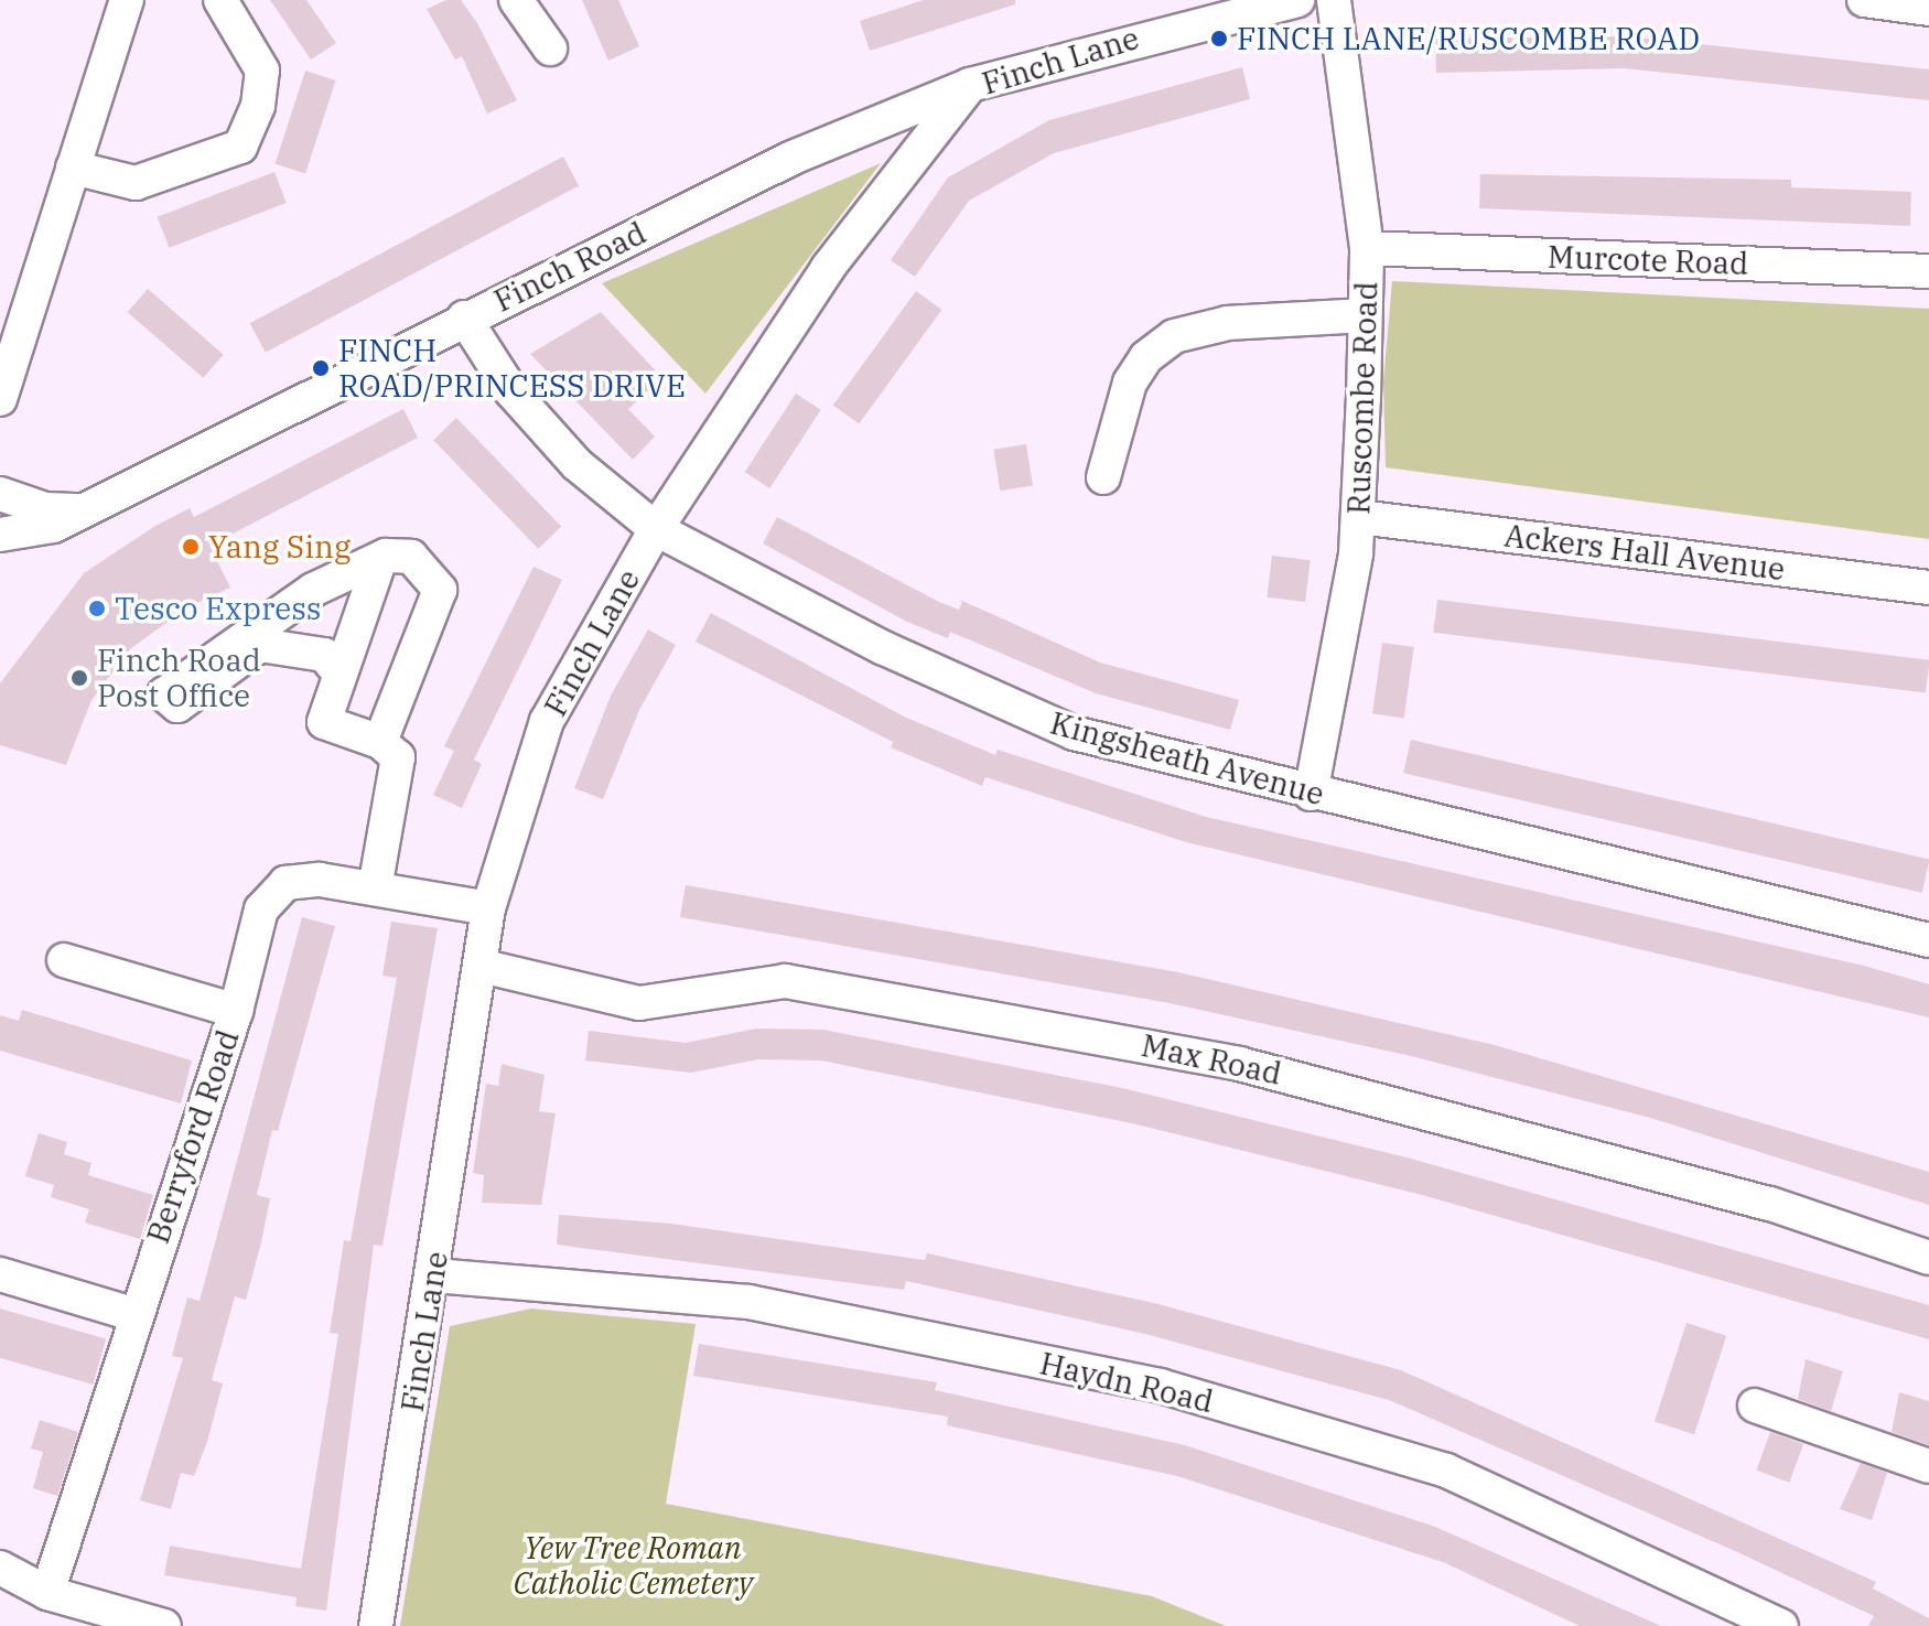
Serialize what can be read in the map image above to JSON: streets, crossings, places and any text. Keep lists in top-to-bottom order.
{
  "streets": {
    "street": [
      "Finch Lane",
      "Murcote Road",
      "Finch Road",
      "Ruscombe Road",
      "Ackers Hall Avenue",
      "Kingsheath Avenue",
      "Max Road",
      "Berryford Road",
      "Haydn Road"
    ]
  },
  "crossings": [
    ["Finch Lane", "Finch Road"],
    ["Finch Lane", "Kingsheath Avenue"],
    ["Finch Lane", "Max Road"],
    ["Finch Lane", "Berryford Road"],
    ["Finch Lane", "Haydn Road"],
    ["Murcote Road", "Ruscombe Road"],
    ["Finch Road", "Kingsheath Avenue"],
    ["Ruscombe Road", "Ackers Hall Avenue"],
    ["Ruscombe Road", "Kingsheath Avenue"]
  ],
  "parks": ["Yew Tree Roman Catholic Cemetery"],
  "places": [
    "FINCH LANE/RUSCOMBE ROAD",
    "FINCH ROAD/PRINCESS DRIVE",
    "Yang Sing",
    "Tesco Express",
    "Finch Road Post Office"
  ]
}
